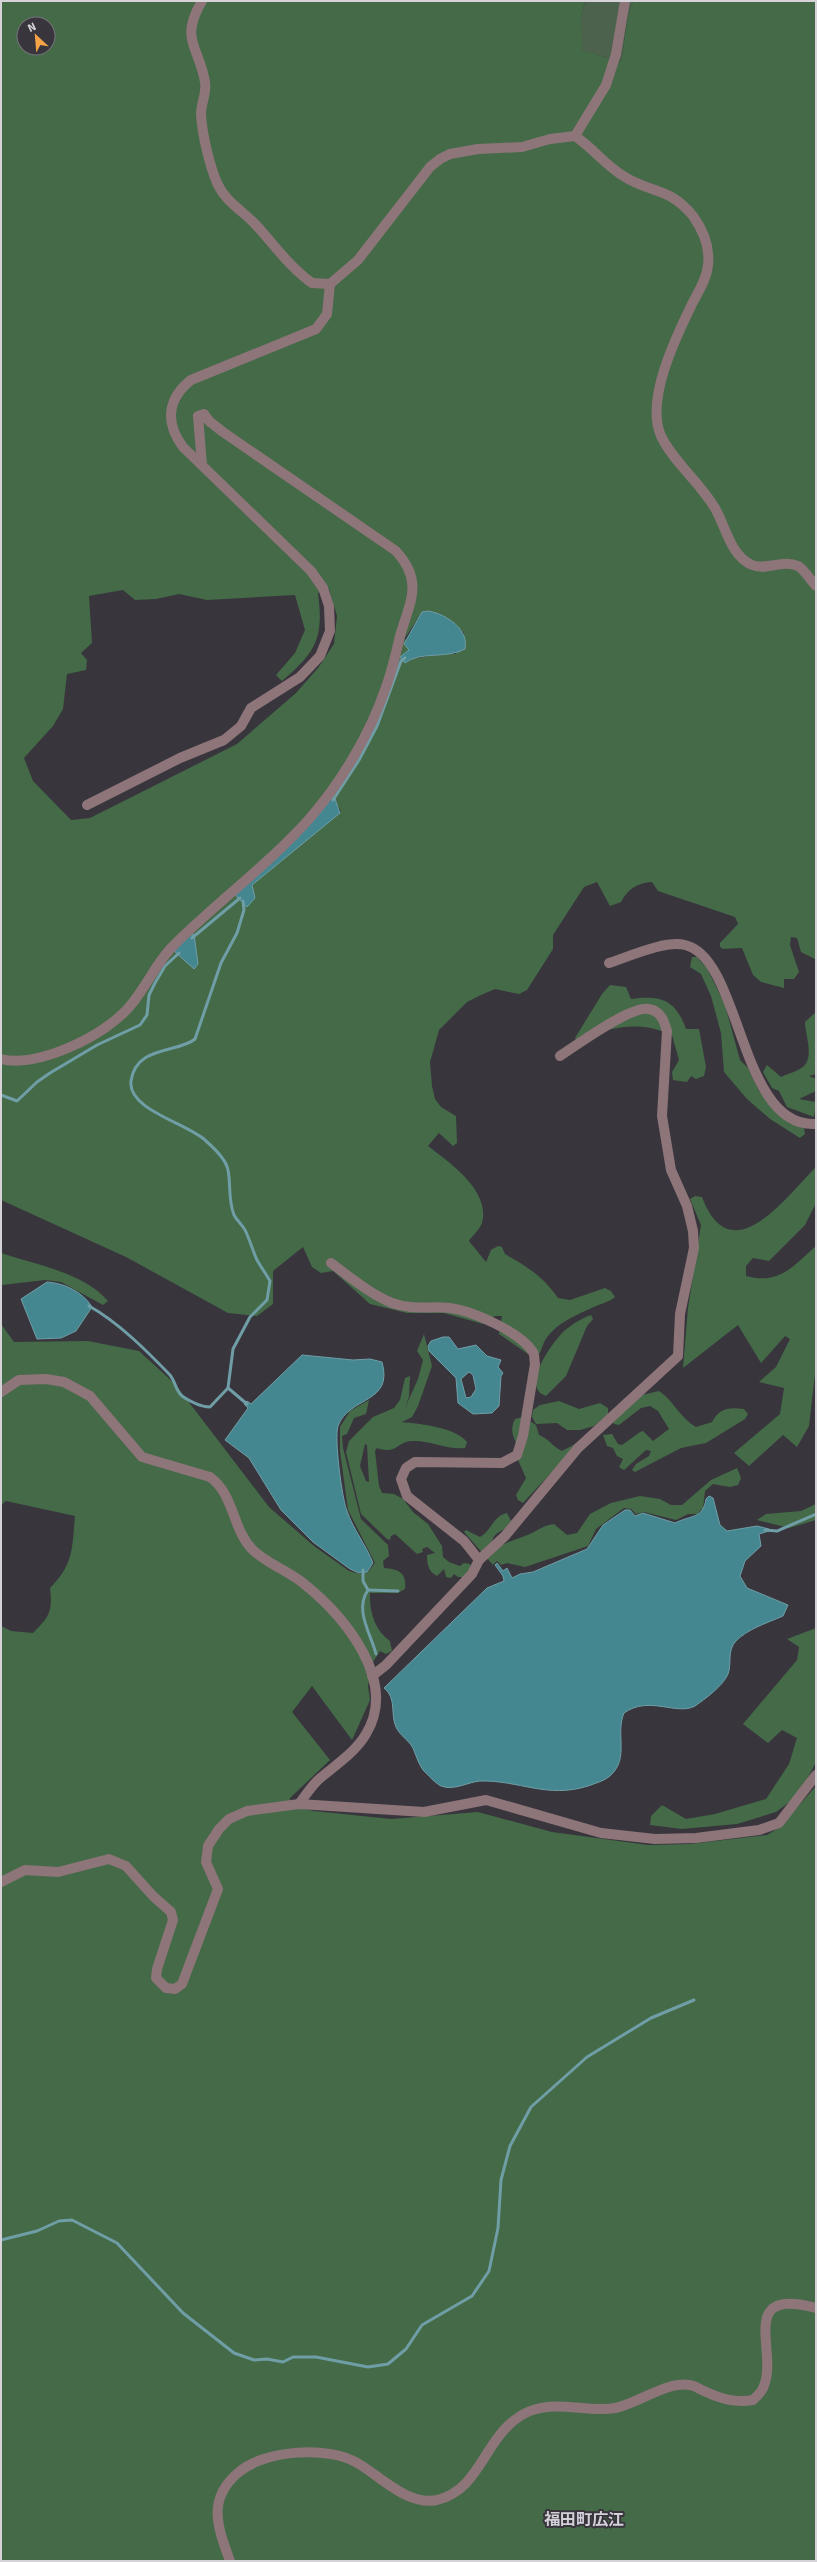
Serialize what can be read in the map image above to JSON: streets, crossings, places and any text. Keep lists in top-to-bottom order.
{
  "districts": ["福田町広江"],
  "north": "top left"
}
